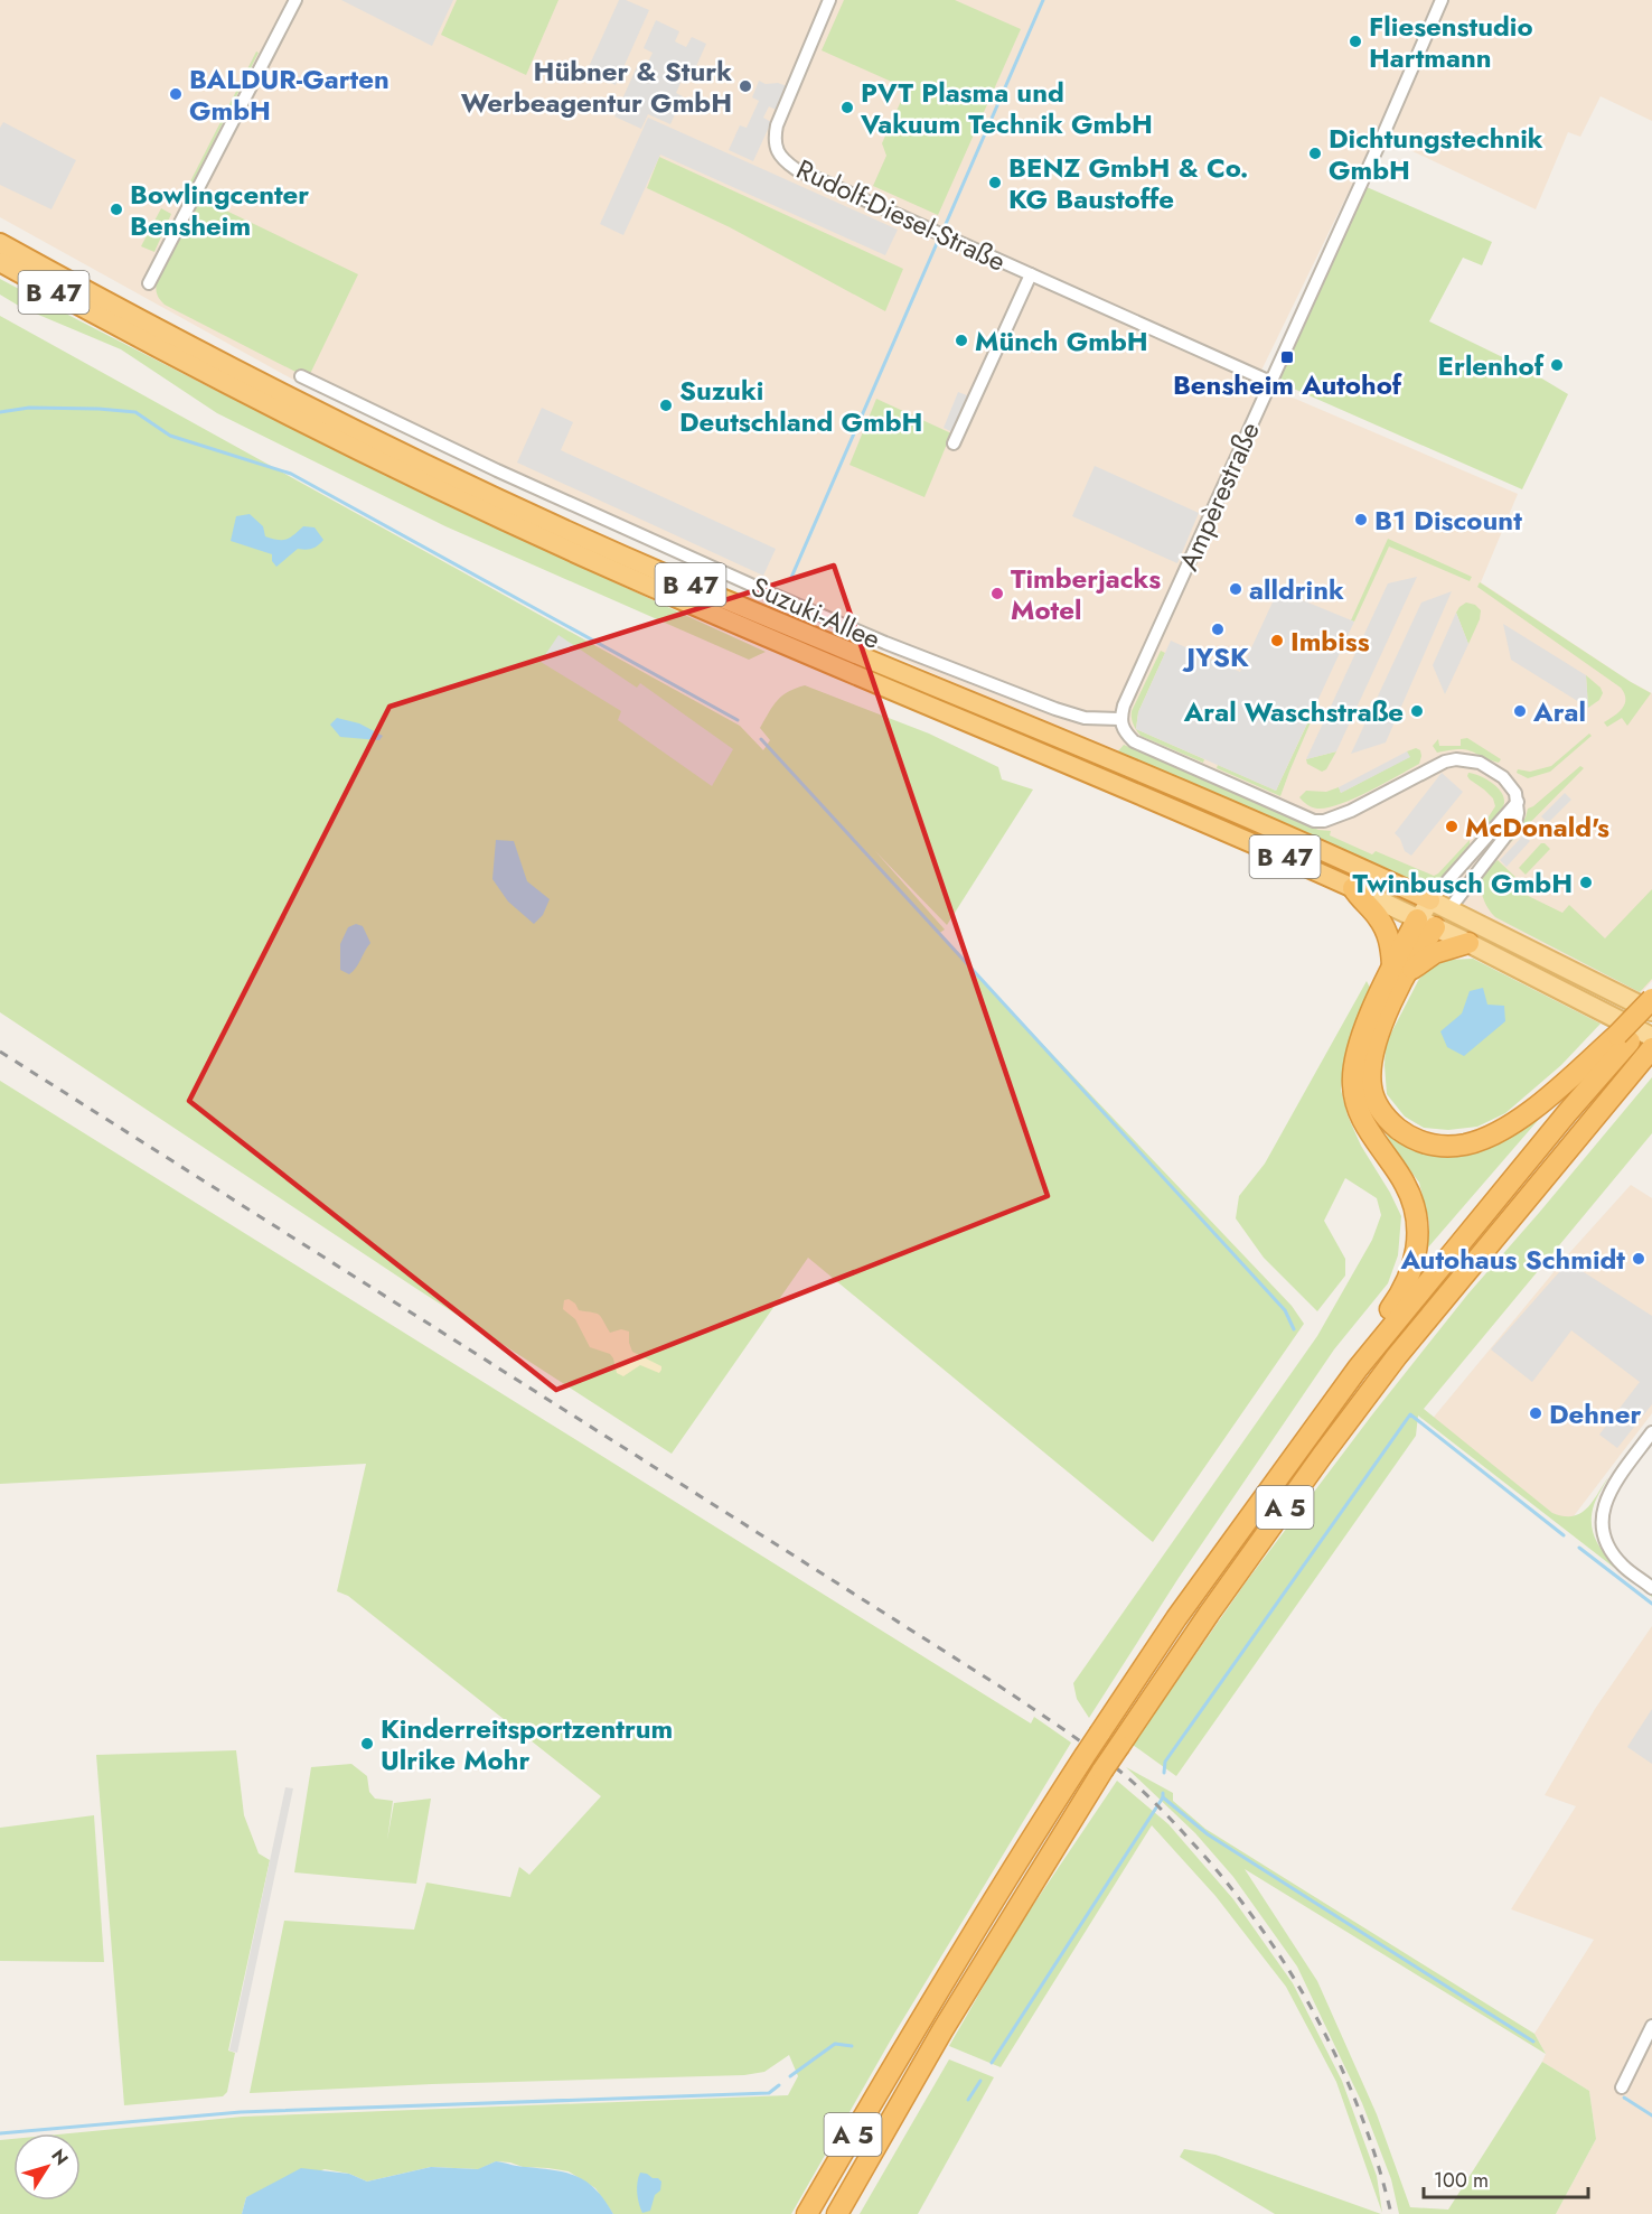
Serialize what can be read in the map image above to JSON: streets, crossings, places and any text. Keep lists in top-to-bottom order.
{
  "streets": {
    "highway": ["B 47", "A 5"],
    "street": ["Rudolf-Diesel-Straße", "Ampèrestraße", "Suzuki-Allee"]
  },
  "crossings": [
    ["Rudolf-Diesel-Straße", "Ampèrestraße"],
    ["B 47", "A 5"],
    ["Ampèrestraße", "Suzuki-Allee"]
  ],
  "places": {
    "other": [
      "Fliesenstudio Hartmann",
      "Hübner & Sturk Werbeagentur GmbH",
      "BALDUR-Garten GmbH",
      "PVT Plasma und Vakuum Technik GmbH",
      "Dichtungstechnik GmbH",
      "BENZ GmbH & Co. KG Baustoffe",
      "Bowlingcenter Bensheim",
      "Münch GmbH",
      "Erlenhof",
      "Suzuki Deutschland GmbH",
      "B1 Discount",
      "alldrink",
      "Timberjacks Motel",
      "JYSK",
      "Imbiss",
      "Aral Waschstraße",
      "Aral",
      "McDonald's",
      "Twinbusch GmbH",
      "Autohaus Schmidt",
      "Dehner",
      "Kinderreitsportzentrum Ulrike Mohr"
    ],
    "transit": ["Bensheim Autohof"]
  },
  "scale_bar": "100 m",
  "north": "top right"
}
